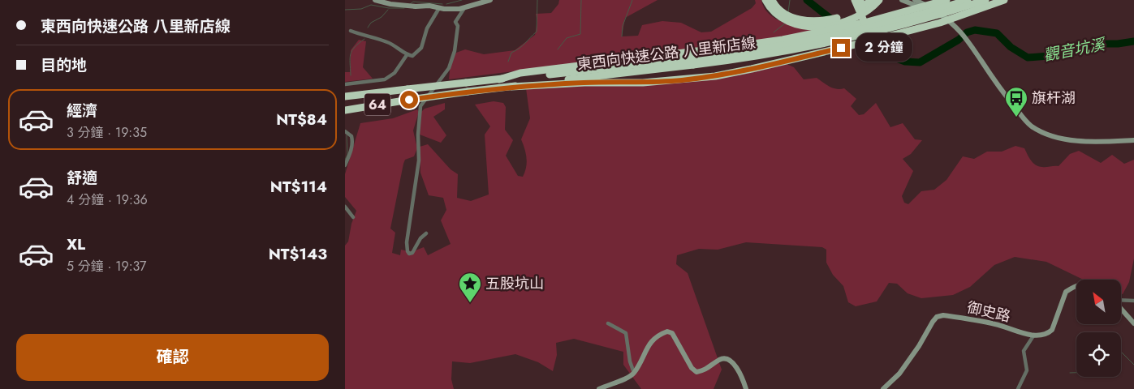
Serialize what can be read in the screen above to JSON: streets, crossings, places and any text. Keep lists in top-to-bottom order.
{
  "streets": {
    "highway": ["東西向快速公路 八里新店線", "64"],
    "street": ["御史路"]
  },
  "water": ["觀音坑溪"],
  "places": {
    "bus stop": ["旗杆湖"],
    "place": ["五股坑山"]
  },
  "north": "top left",
  "page": {
    "banner": ["東西向快速公路 八里新店線", "目的地"],
    "bubble": "2 分鐘",
    "list": [
      {
        "name": "經濟",
        "note": "3 分鐘 · 19:35",
        "value": "NT$84"
      },
      {
        "name": "舒適",
        "note": "4 分鐘 · 19:36",
        "value": "NT$114"
      },
      {
        "name": "XL",
        "note": "5 分鐘 · 19:37",
        "value": "NT$143"
      }
    ],
    "buttons": "確認"
  }
}
